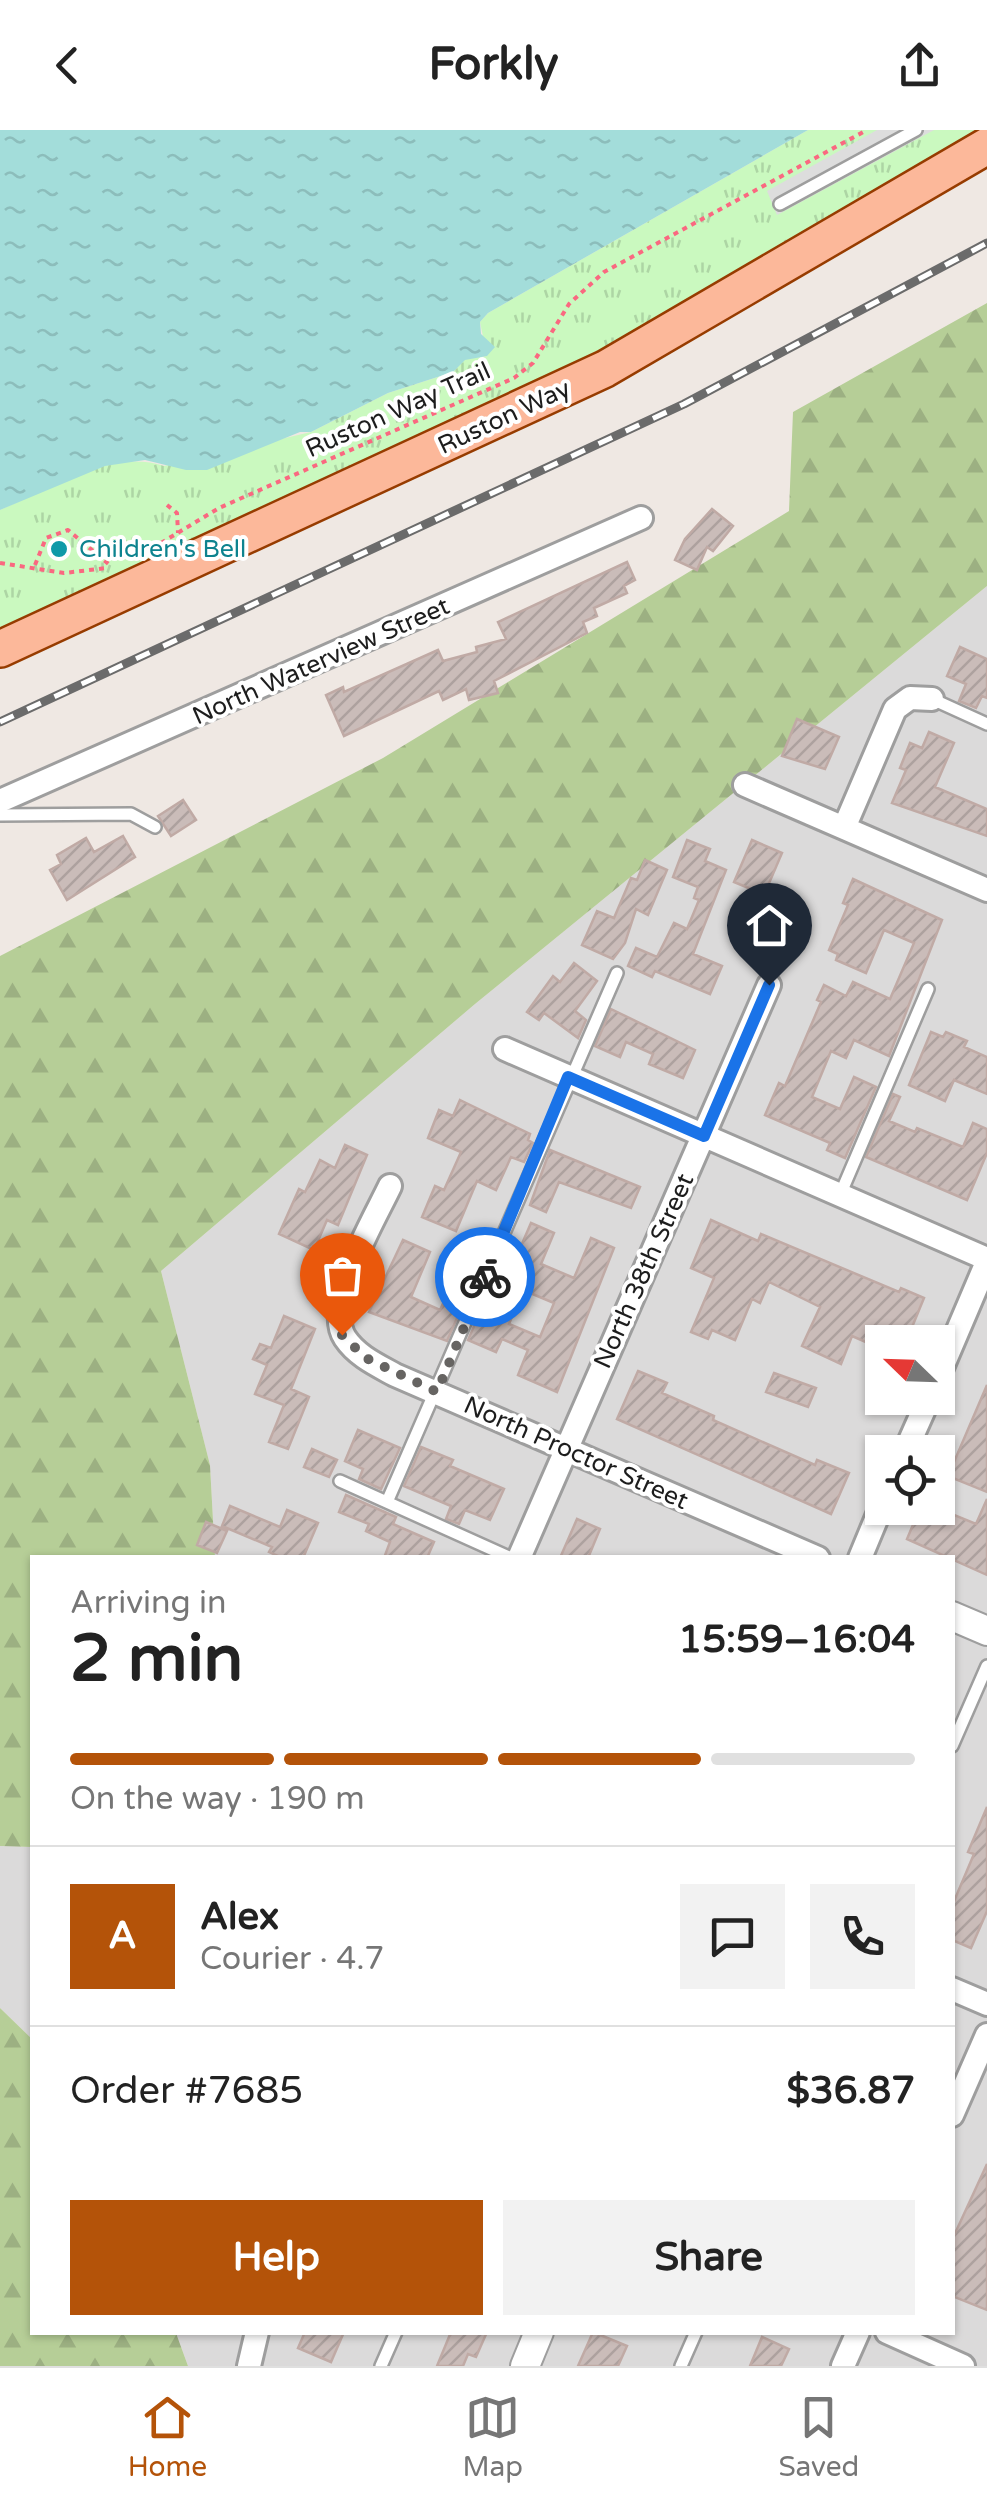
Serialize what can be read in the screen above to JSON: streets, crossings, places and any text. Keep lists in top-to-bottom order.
{
  "streets": {
    "main road": ["Ruston Way"],
    "street": ["North Waterview Street", "North 38th Street", "North Proctor Street"],
    "path": ["Ruston Way Trail"]
  },
  "crossings": [
    ["North 38th Street", "North Proctor Street"]
  ],
  "places": ["Children's Bell"],
  "north": "top left",
  "page": {
    "header": "Forkly",
    "heading": ["2 min", "Arriving in", "15:59–16:04"],
    "panel": [
      "Alex",
      "Courier · 4.7",
      "Order #7685",
      "$36.87"
    ],
    "bar": "On the way · 190 m",
    "round": "A",
    "buttons": ["Help", "Share"],
    "tabs": ["Home", "Map", "Saved"]
  }
}
